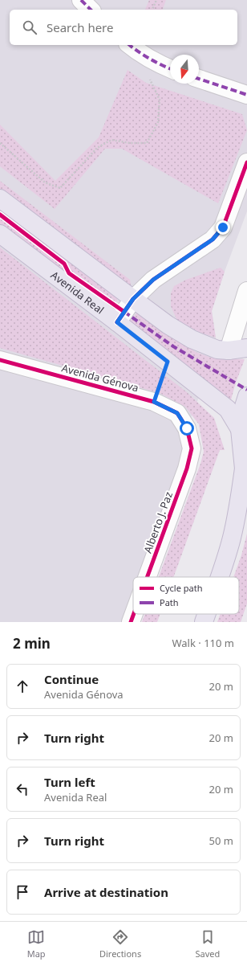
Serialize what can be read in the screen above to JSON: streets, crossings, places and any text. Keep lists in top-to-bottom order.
{
  "streets": {
    "main road": ["Avenida Real"],
    "street": ["Avenida Génova", "Alberto J. Paz"]
  },
  "crossings": [
    ["Avenida Génova", "Alberto J. Paz"]
  ],
  "legend": ["Cycle path", "Path"],
  "north": "bottom",
  "page": {
    "search": "Search here",
    "heading": ["2 min", "Walk · 110 m"],
    "list": [
      ["Continue", "Avenida Génova", "20 m"],
      ["Turn right", "20 m"],
      ["Turn left", "Avenida Real", "20 m"],
      ["Turn right", "50 m"],
      "Arrive at destination"
    ],
    "nav": ["Map", "Directions", "Saved"]
  }
}
